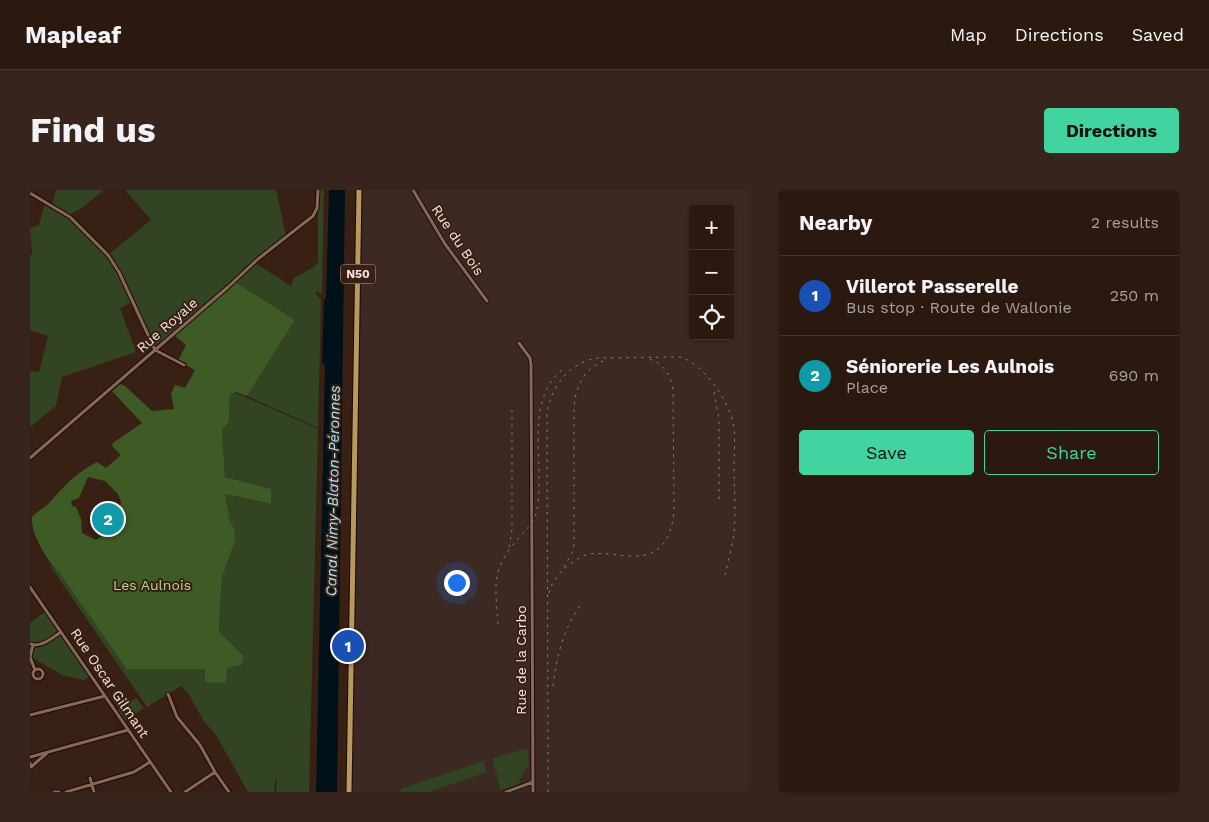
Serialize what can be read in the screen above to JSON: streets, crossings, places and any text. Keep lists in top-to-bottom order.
{
  "streets": {
    "main road": ["N50"],
    "street": [
      "Rue du Bois",
      "Rue Royale",
      "Rue de la Carbo",
      "Rue Oscar Gilmant"
    ]
  },
  "water": ["Canal Nimy-Blaton-Péronnes"],
  "parks": ["Les Aulnois"],
  "page": {
    "header": "Mapleaf",
    "nav": ["Map", "Directions", "Saved"],
    "buttons": [
      "Directions",
      ["Save", "Share"]
    ],
    "title": "Find us",
    "heading": ["Nearby", "2 results"],
    "map_buttons": ["+", "−"],
    "list": [
      {
        "mark": "1",
        "name": "Villerot Passerelle",
        "note": "Bus stop · Route de Wallonie",
        "value": "250 m"
      },
      {
        "mark": "2",
        "name": "Séniorerie Les Aulnois",
        "note": "Place",
        "value": "690 m"
      }
    ],
    "pins": ["2", "1"]
  }
}
